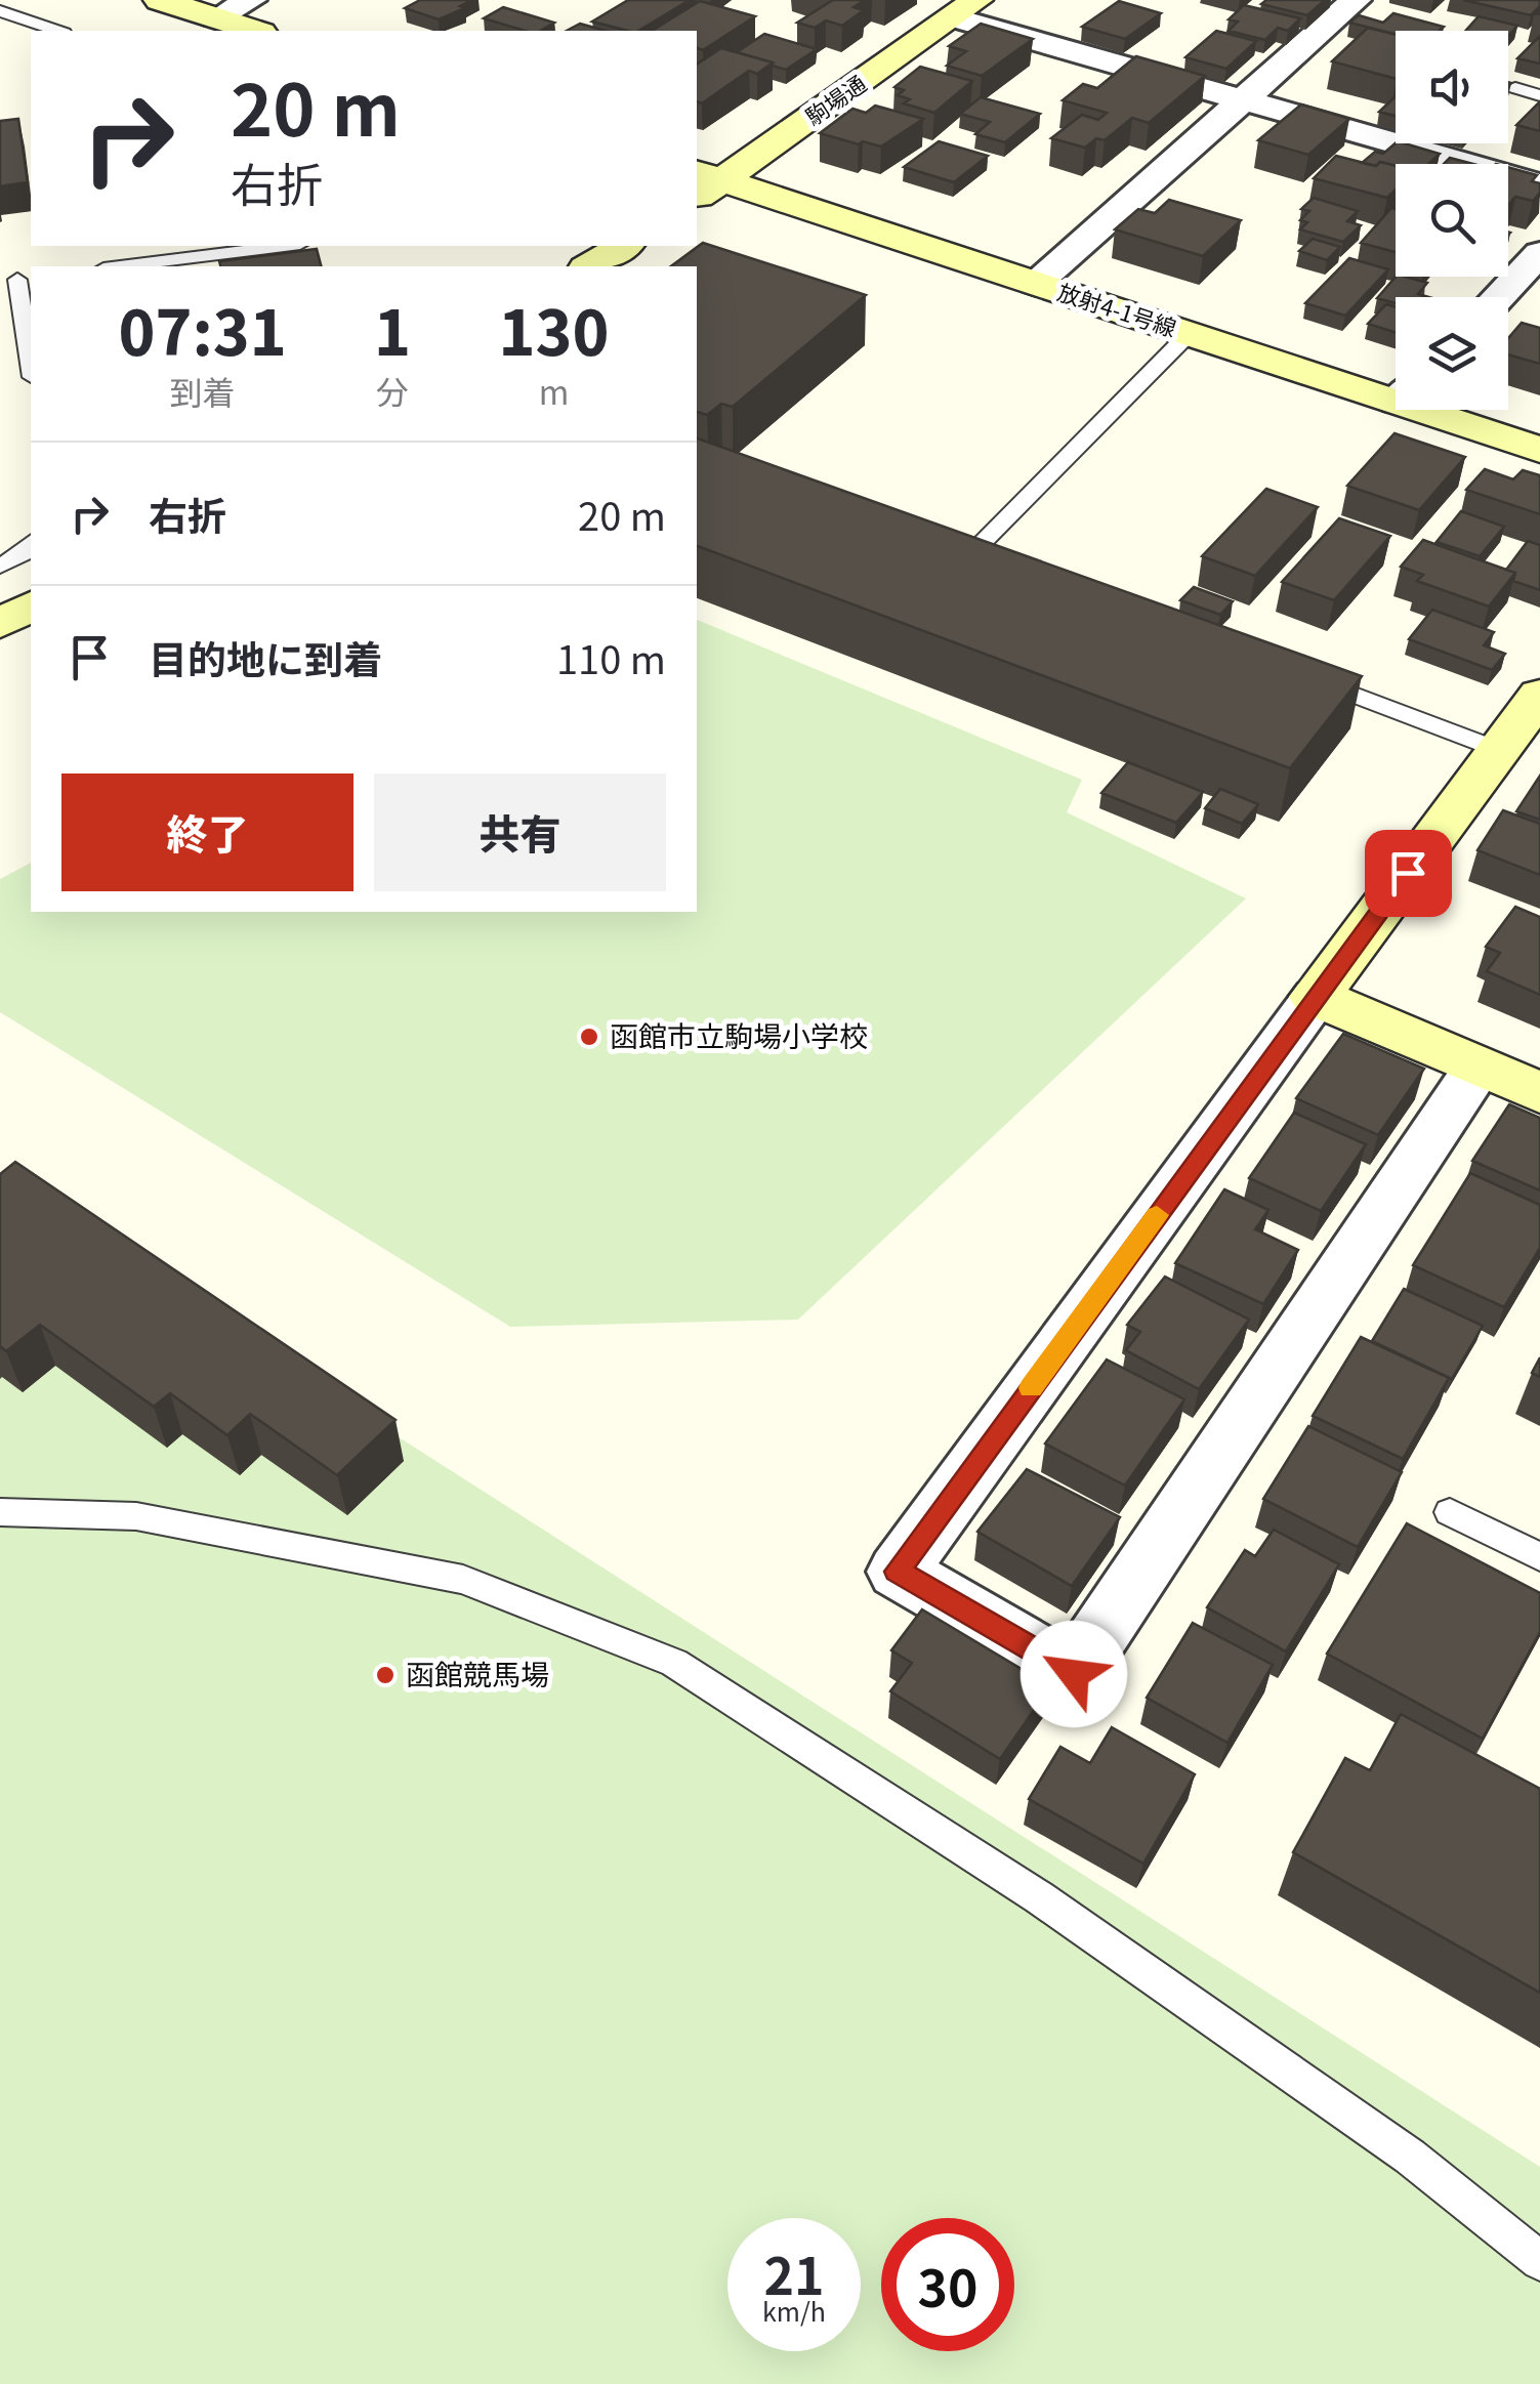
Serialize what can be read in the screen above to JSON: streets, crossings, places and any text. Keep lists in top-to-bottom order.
{
  "streets": {
    "street": ["駒場通", "放射4-1号線"]
  },
  "crossings": [
    ["駒場通", "放射4-1号線"]
  ],
  "places": ["函館市立駒場小学校", "函館競馬場"],
  "page": {
    "turn": ["20 m", "右折"],
    "eta": [
      "07:31",
      "到着",
      "1",
      "分",
      "130",
      "m"
    ],
    "list": [
      {
        "name": "右折",
        "value": "20 m"
      },
      {
        "name": "目的地に到着",
        "value": "110 m"
      }
    ],
    "buttons": ["終了", "共有"],
    "speed": "21 km/h",
    "limit": "30"
  }
}
